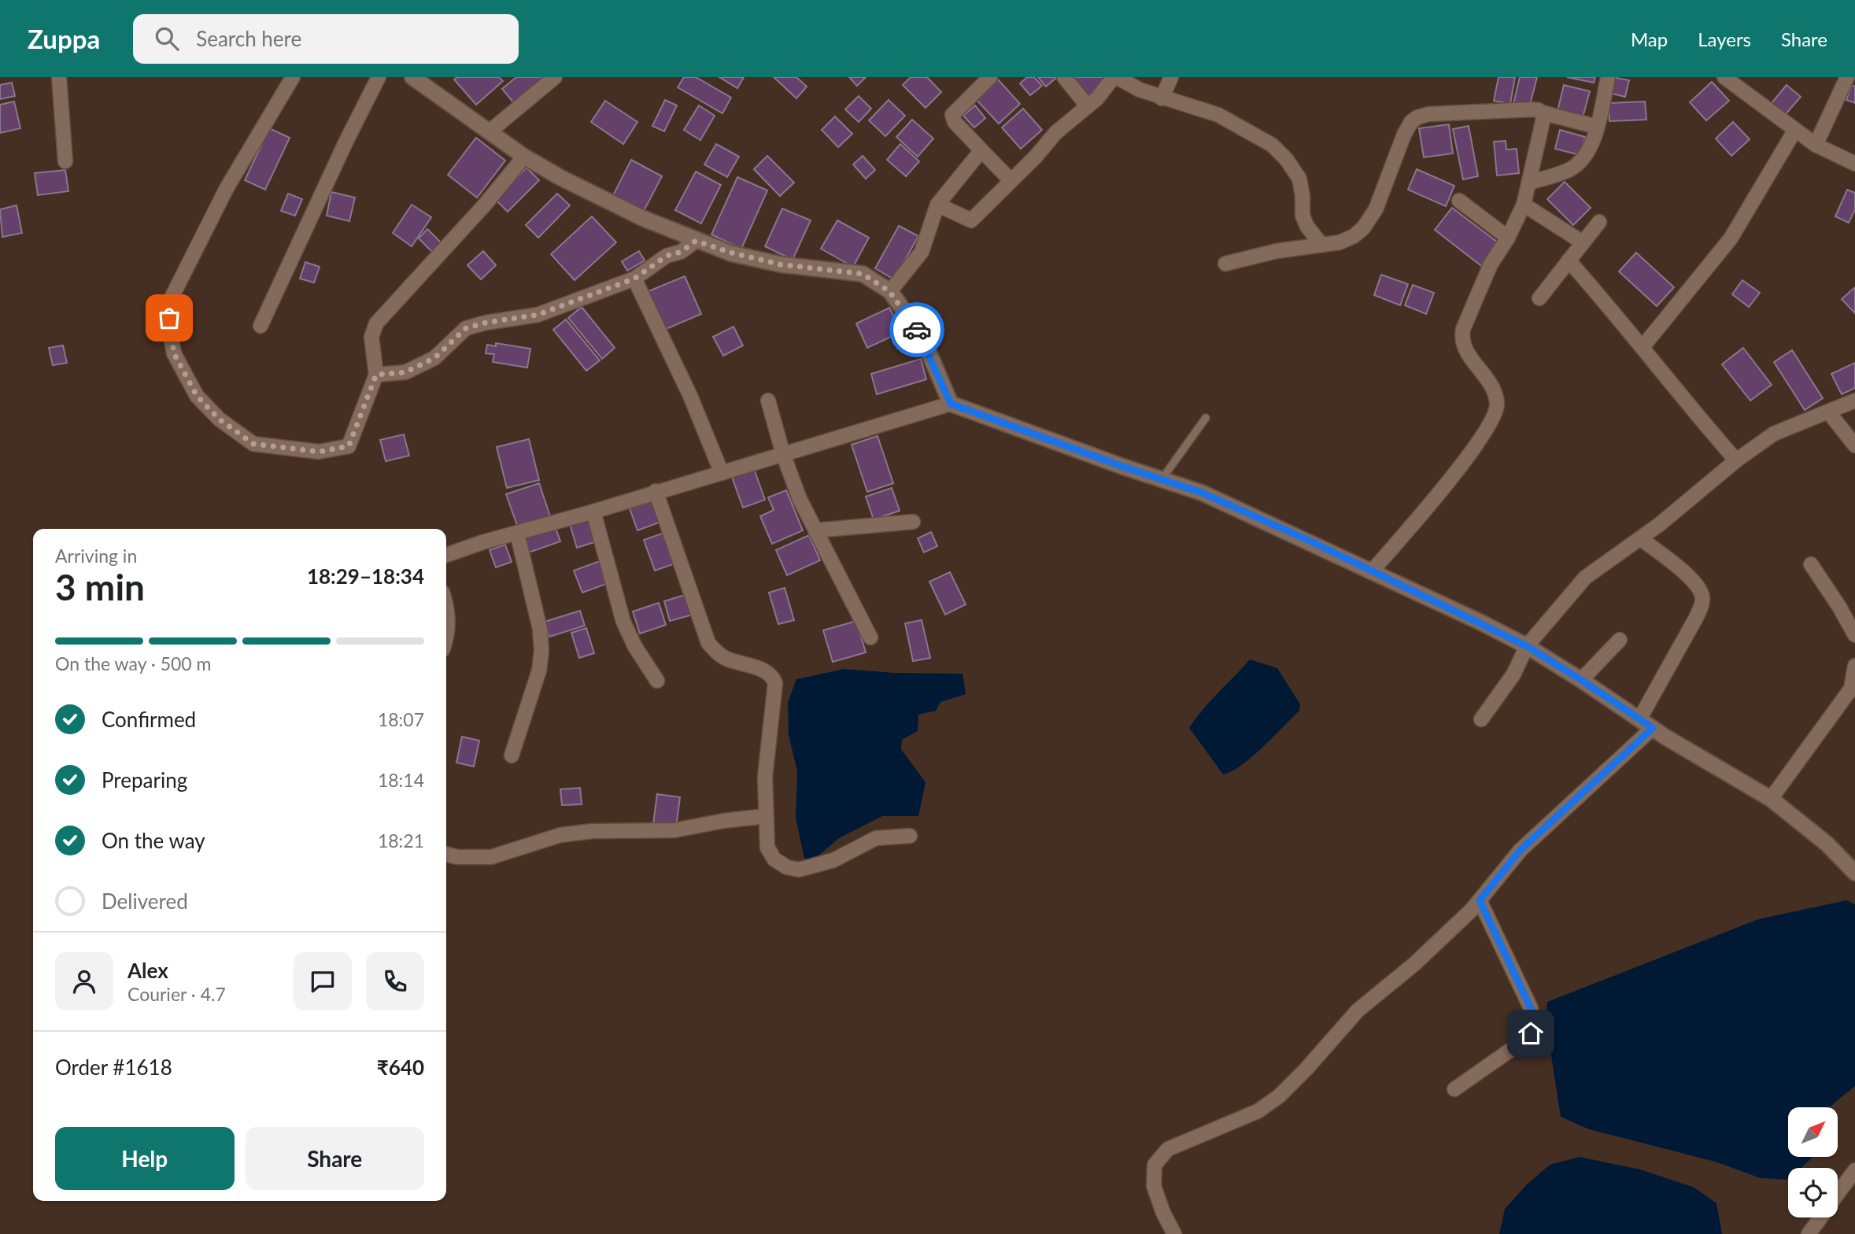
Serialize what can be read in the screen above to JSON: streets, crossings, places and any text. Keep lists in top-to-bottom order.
{
  "north": "top right",
  "page": {
    "header": "Zuppa",
    "search": "Search here",
    "nav": ["Map", "Layers", "Share"],
    "heading": ["3 min", "Arriving in", "18:29–18:34"],
    "panel": [
      "Alex",
      "Courier · 4.7",
      "Order #1618",
      "₹640"
    ],
    "bar": "On the way · 500 m",
    "list": [
      ["Confirmed", "18:07"],
      ["Preparing", "18:14"],
      ["On the way", "18:21"],
      "Delivered"
    ],
    "buttons": ["Help", "Share"]
  }
}
